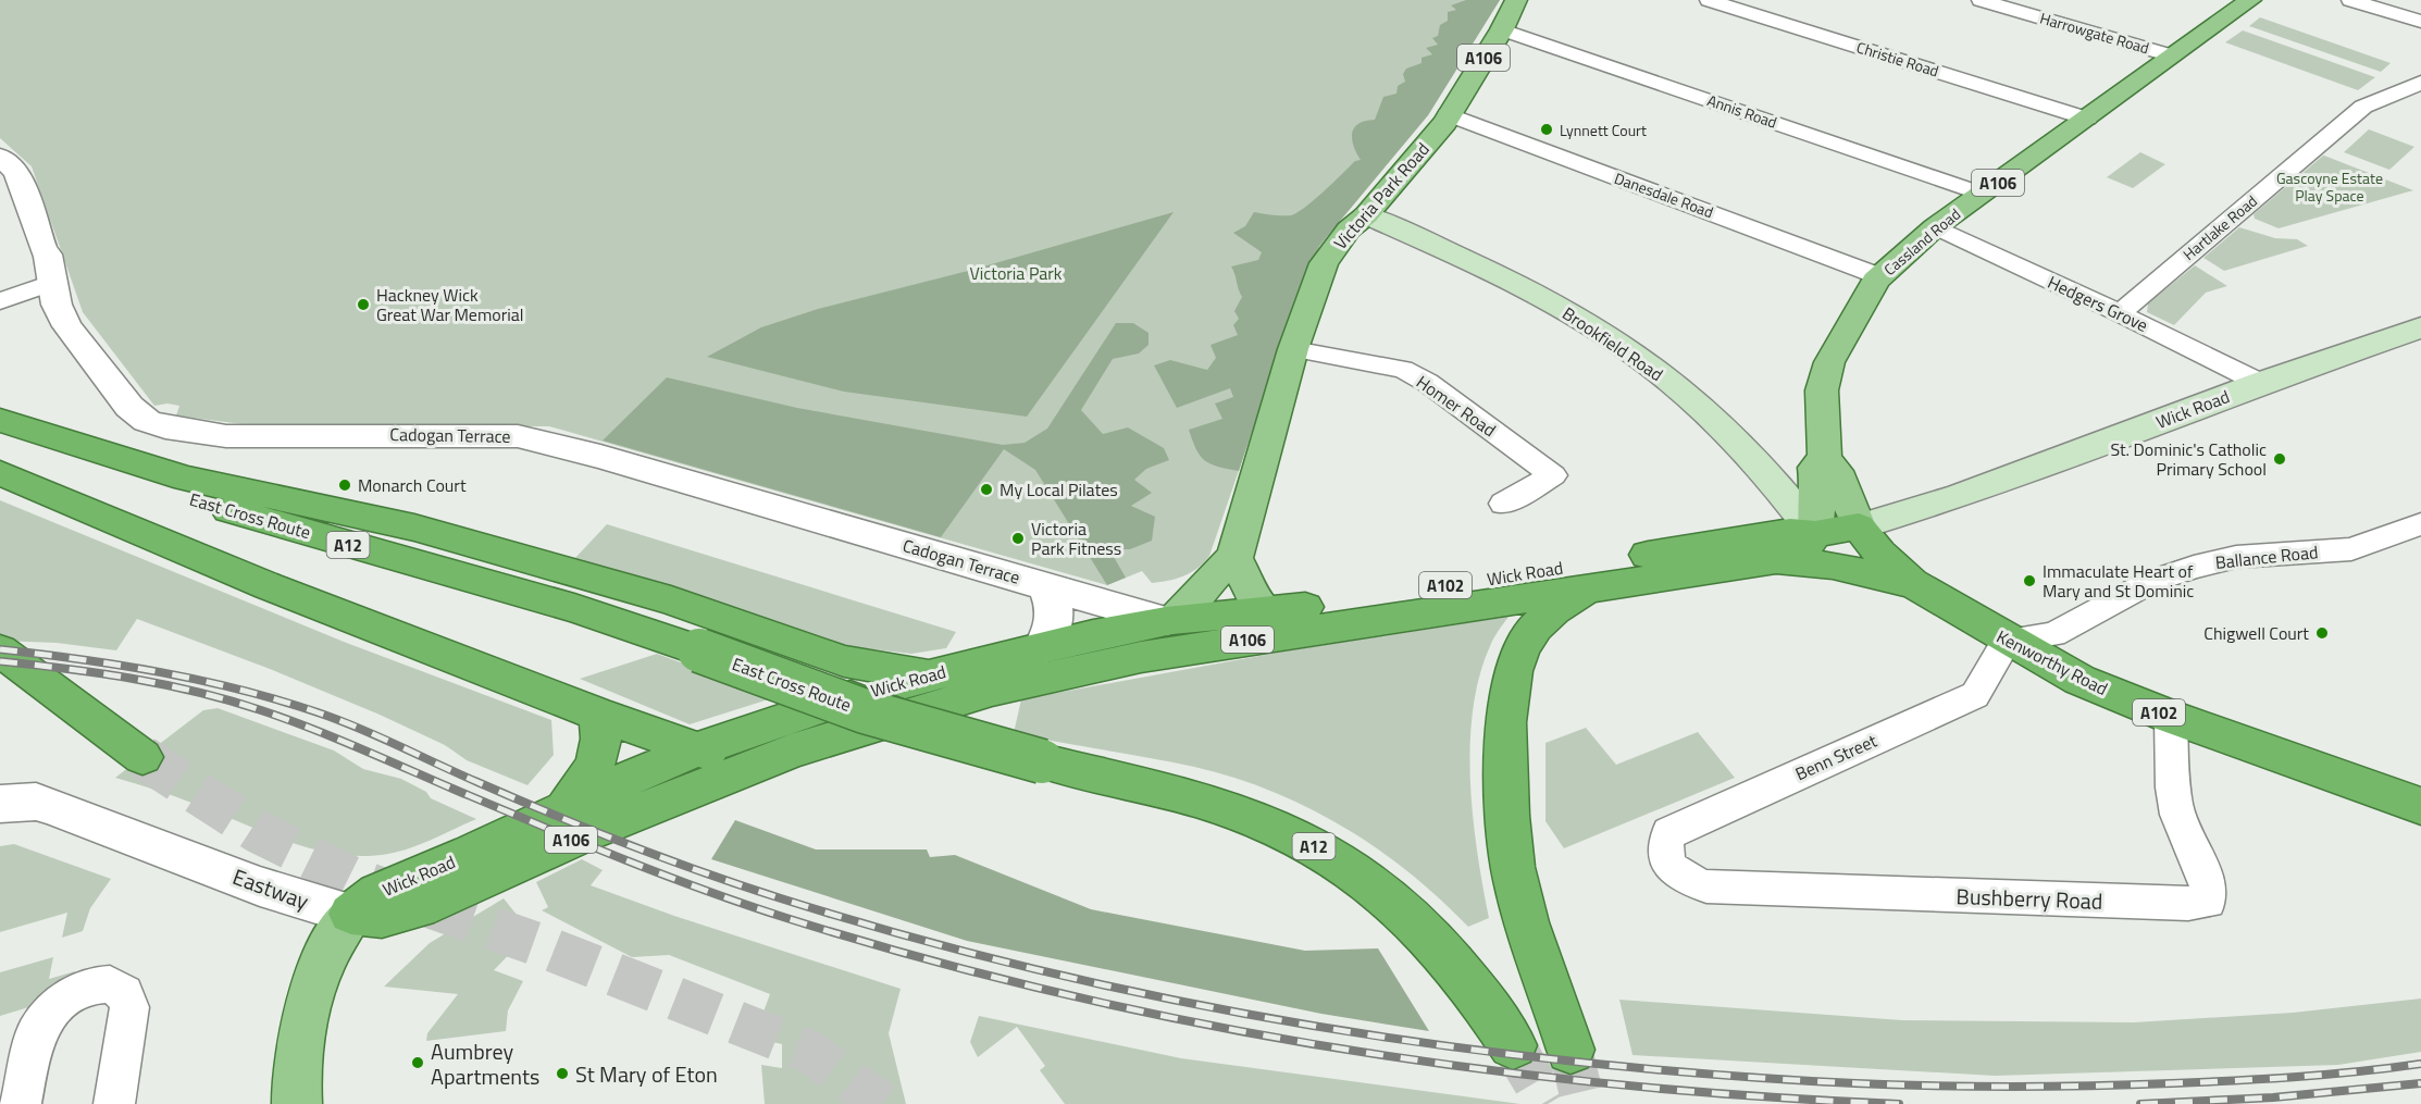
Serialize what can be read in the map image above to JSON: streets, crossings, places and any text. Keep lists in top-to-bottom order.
{
  "streets": {
    "highway": [
      "A106",
      "Wick Road",
      "East Cross Route",
      "A12",
      "A102",
      "Kenworthy Road"
    ],
    "main road": ["Victoria Park Road", "Cassland Road", "Brookfield Road"],
    "street": [
      "Harrowgate Road",
      "Christie Road",
      "Annis Road",
      "Danesdale Road",
      "Hartlake Road",
      "Hedgers Grove",
      "Homer Road",
      "Cadogan Terrace",
      "Ballance Road",
      "Benn Street",
      "Eastway",
      "Bushberry Road"
    ]
  },
  "crossings": [
    ["Harrowgate Road", "Cassland Road"],
    ["A106", "Victoria Park Road"],
    ["A106", "Wick Road"],
    ["A106", "Eastway"],
    ["Christie Road", "Cassland Road"],
    ["Annis Road", "Victoria Park Road"],
    ["Annis Road", "Cassland Road"],
    ["Danesdale Road", "Victoria Park Road"],
    ["Danesdale Road", "Cassland Road"],
    ["Victoria Park Road", "Brookfield Road"],
    ["Victoria Park Road", "Homer Road"],
    ["Hartlake Road", "Hedgers Grove"],
    ["Cassland Road", "Hedgers Grove"],
    ["Cassland Road", "Brookfield Road"],
    ["Cassland Road", "Wick Road"],
    ["Cassland Road", "Kenworthy Road"],
    ["Hedgers Grove", "Wick Road"],
    ["Brookfield Road", "Wick Road"],
    ["Wick Road", "Cadogan Terrace"],
    ["Wick Road", "A12"],
    ["Wick Road", "A102"],
    ["Wick Road", "Kenworthy Road"],
    ["Wick Road", "Eastway"],
    ["Ballance Road", "Kenworthy Road"],
    ["Ballance Road", "Benn Street"],
    ["A102", "Kenworthy Road"],
    ["Kenworthy Road", "Benn Street"],
    ["Kenworthy Road", "Bushberry Road"],
    ["Benn Street", "Bushberry Road"]
  ],
  "parks": ["Gascoyne Estate Play Space", "Victoria Park"],
  "places": [
    "Lynnett Court",
    "Hackney Wick Great War Memorial",
    "St. Dominic's Catholic Primary School",
    "Monarch Court",
    "My Local Pilates",
    "Victoria Park Fitness",
    "Immaculate Heart of Mary and St Dominic",
    "Chigwell Court",
    "Aumbrey Apartments",
    "St Mary of Eton"
  ]
}
